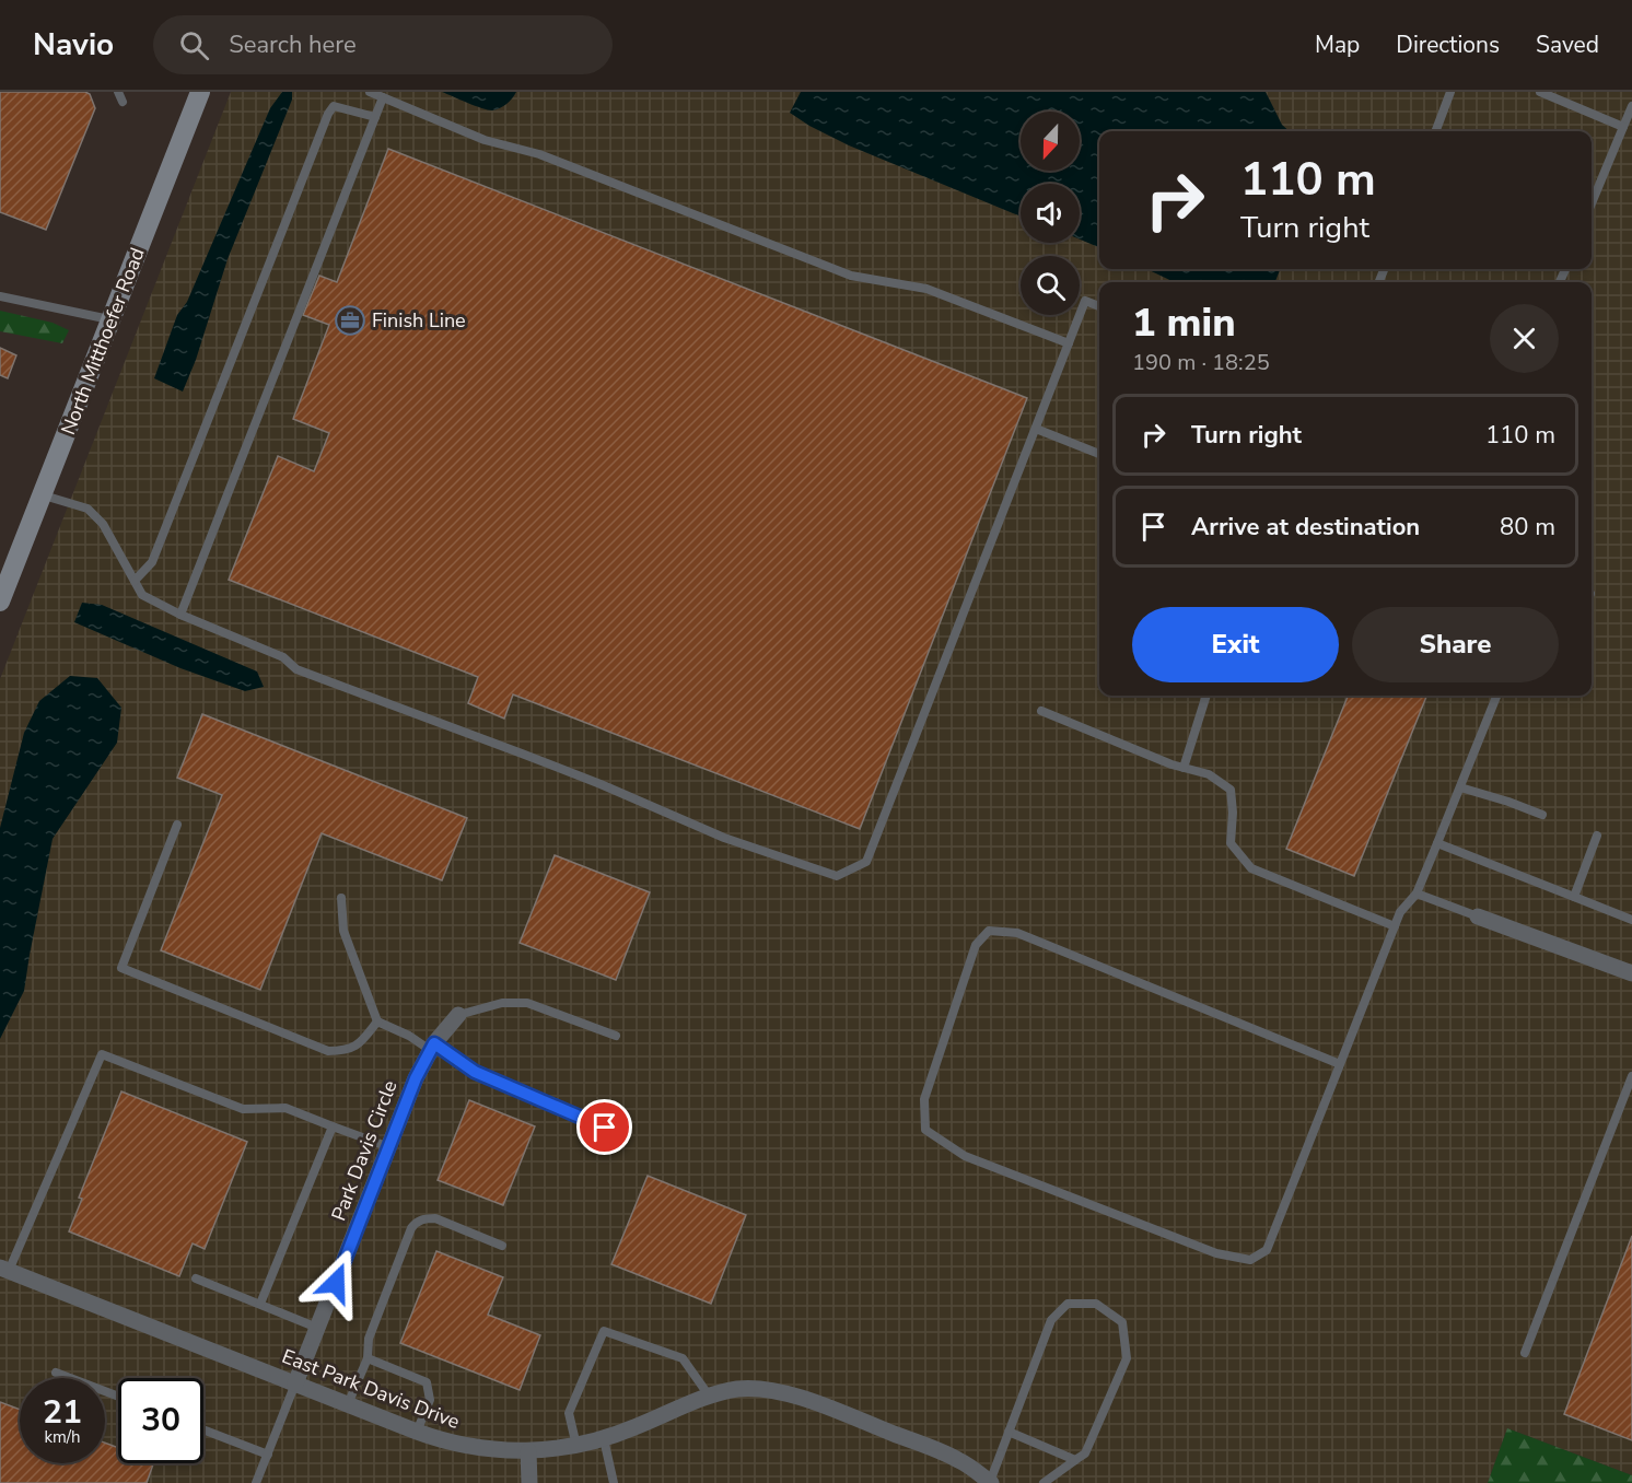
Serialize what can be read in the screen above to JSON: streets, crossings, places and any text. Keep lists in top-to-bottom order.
{
  "streets": {
    "main road": ["North Mitthoefer Road"],
    "street": ["Park Davis Circle", "East Park Davis Drive"]
  },
  "crossings": [
    ["Park Davis Circle", "East Park Davis Drive"]
  ],
  "places": {
    "office": ["Finish Line"]
  },
  "north": "bottom",
  "page": {
    "header": "Navio",
    "search": "Search here",
    "nav": ["Map", "Directions", "Saved"],
    "turn": ["110 m", "Turn right"],
    "heading": ["1 min", "190 m · 18:25"],
    "list": [
      {
        "name": "Turn right",
        "value": "110 m"
      },
      {
        "name": "Arrive at destination",
        "value": "80 m"
      }
    ],
    "buttons": ["Exit", "Share"],
    "speed": "21 km/h",
    "limit": "30"
  }
}
